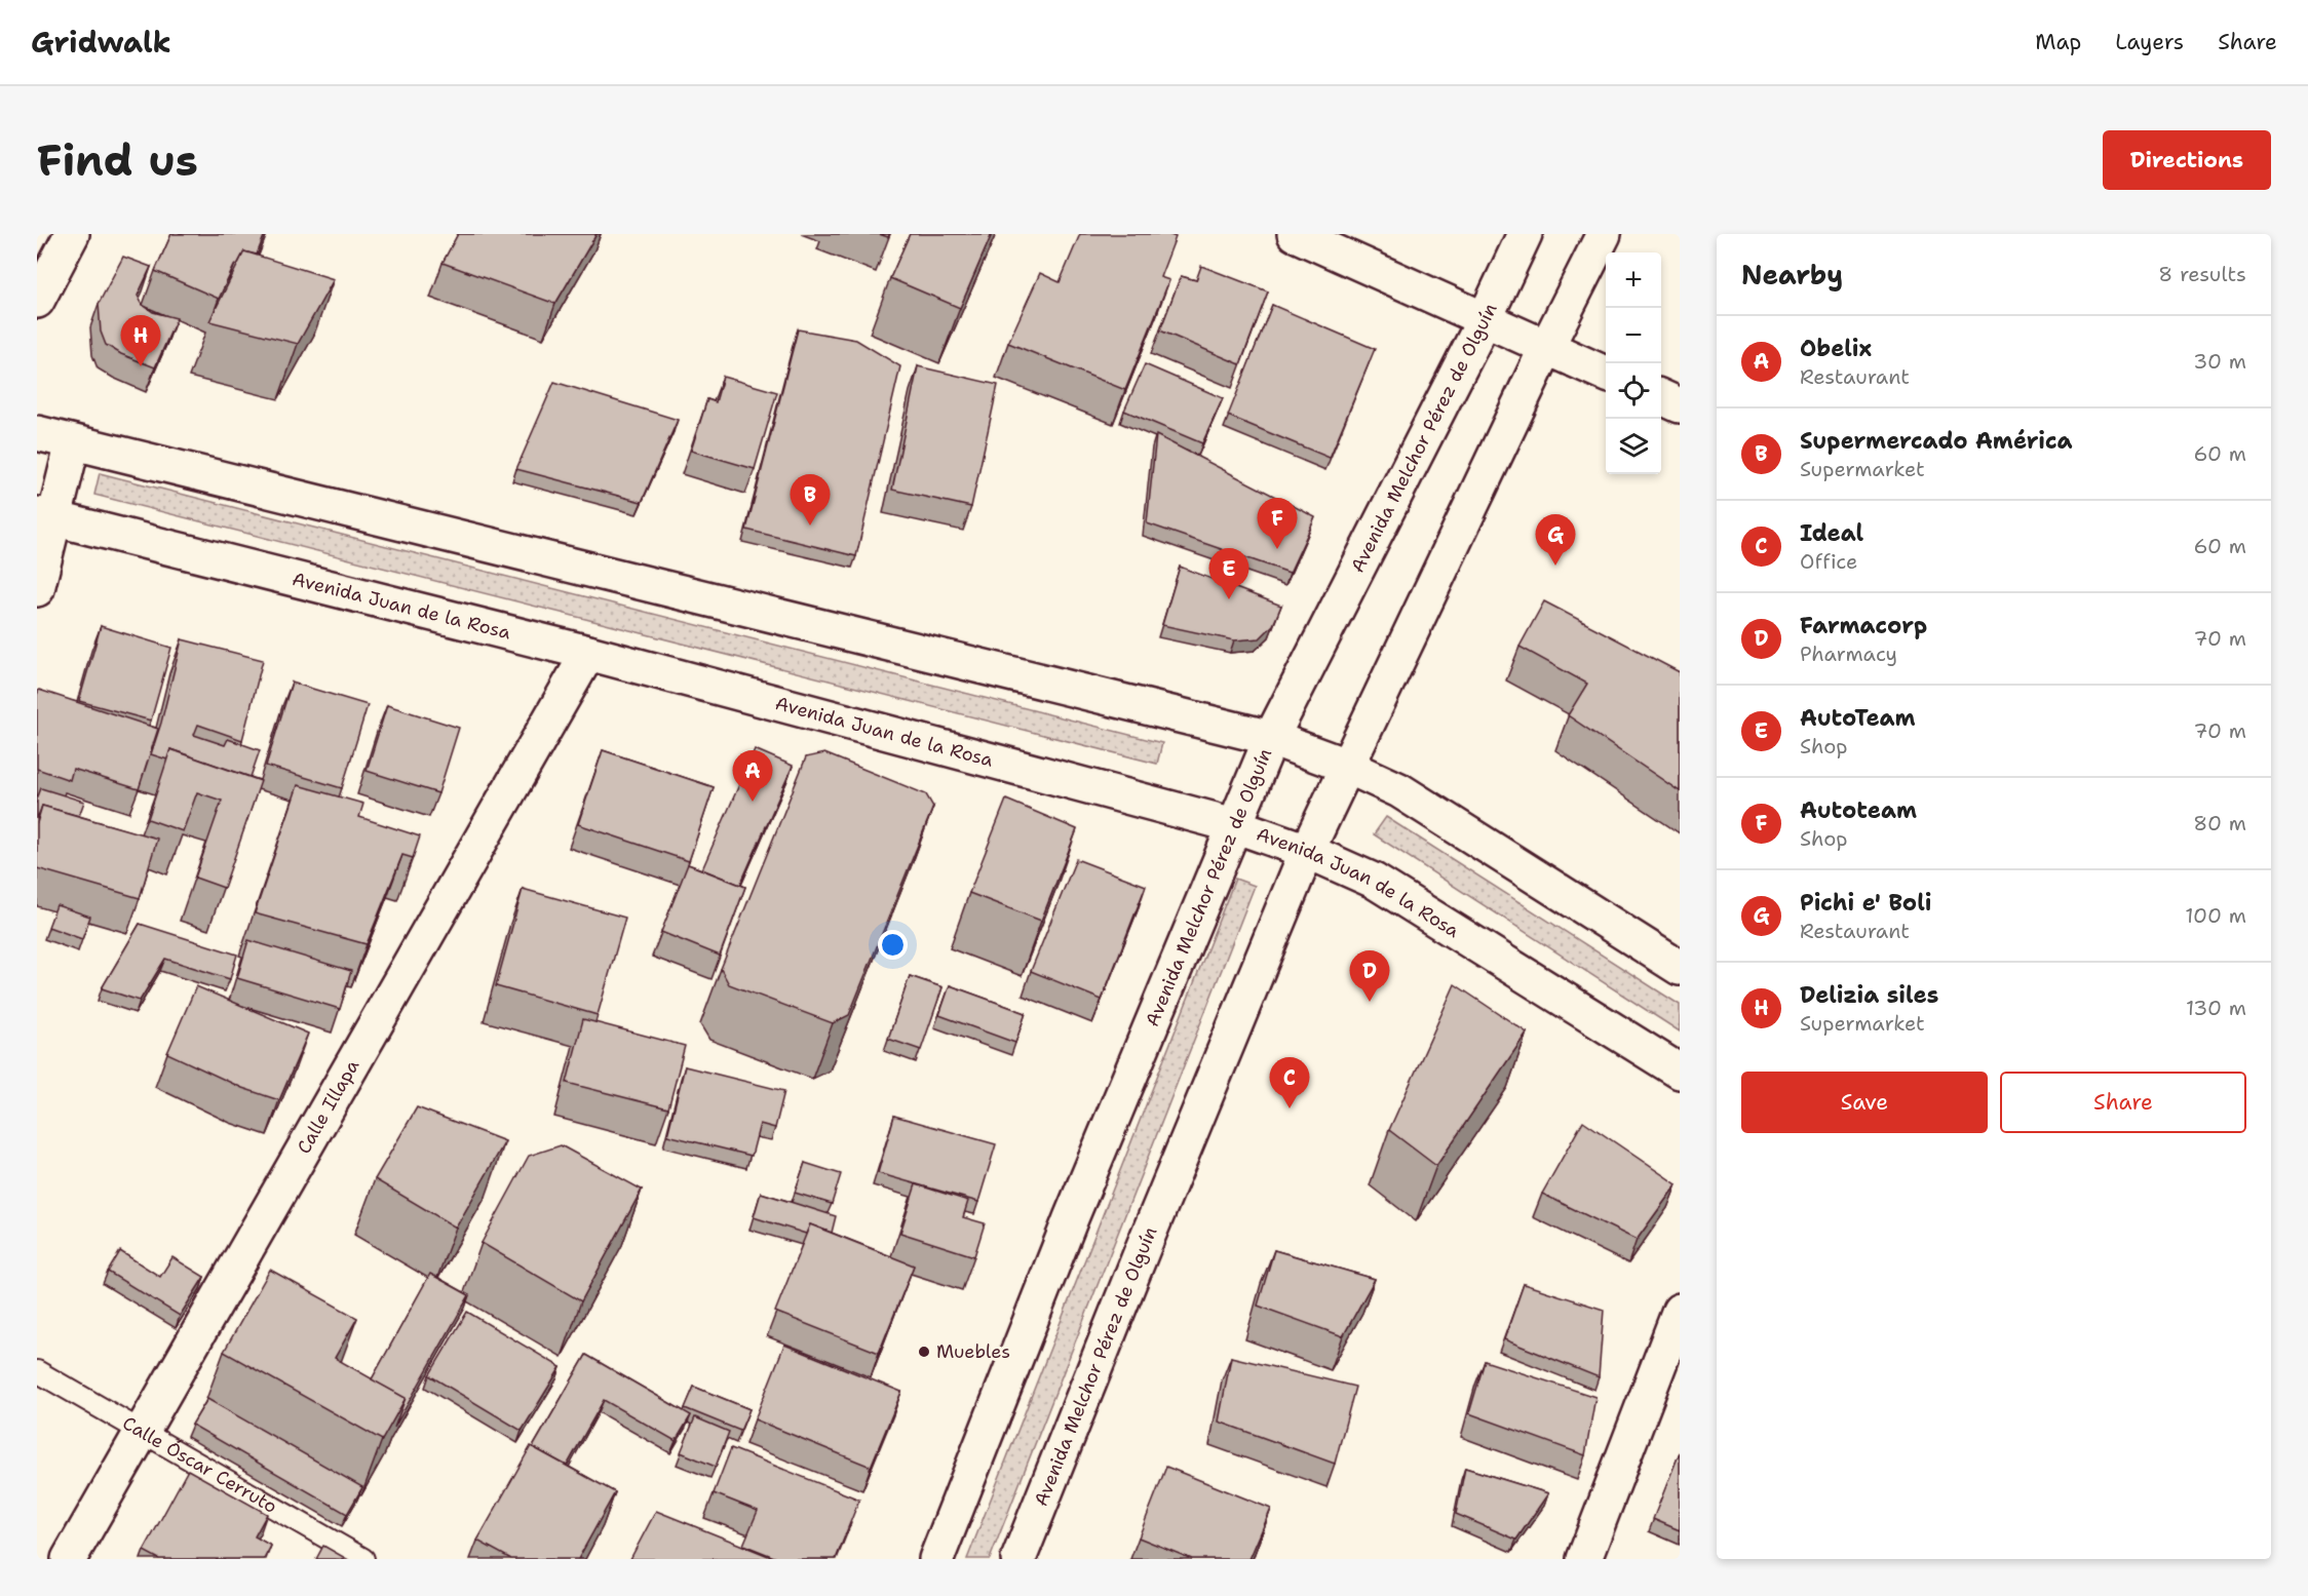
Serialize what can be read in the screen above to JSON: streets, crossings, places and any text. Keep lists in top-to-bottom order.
{
  "streets": {
    "main road": ["Avenida Melchor Pérez de Olguín", "Avenida Juan de la Rosa", "Calle Illapa"],
    "lane": ["Calle Óscar Cerruto"]
  },
  "crossings": [
    ["Avenida Melchor Pérez de Olguín", "Avenida Juan de la Rosa"],
    ["Avenida Juan de la Rosa", "Calle Illapa"],
    ["Calle Illapa", "Calle Óscar Cerruto"]
  ],
  "places": ["Muebles"],
  "page": {
    "header": "Gridwalk",
    "nav": ["Map", "Layers", "Share"],
    "buttons": [
      "Directions",
      ["Save", "Share"]
    ],
    "title": "Find us",
    "heading": ["Nearby", "8 results"],
    "map_buttons": ["+", "−"],
    "list": [
      {
        "mark": "A",
        "name": "Obelix",
        "note": "Restaurant",
        "value": "30 m"
      },
      {
        "mark": "B",
        "name": "Supermercado América",
        "note": "Supermarket",
        "value": "60 m"
      },
      {
        "mark": "C",
        "name": "Ideal",
        "note": "Office",
        "value": "60 m"
      },
      {
        "mark": "D",
        "name": "Farmacorp",
        "note": "Pharmacy",
        "value": "70 m"
      },
      {
        "mark": "E",
        "name": "AutoTeam",
        "note": "Shop",
        "value": "70 m"
      },
      {
        "mark": "F",
        "name": "Autoteam",
        "note": "Shop",
        "value": "80 m"
      },
      {
        "mark": "G",
        "name": "Pichi e' Boli",
        "note": "Restaurant",
        "value": "100 m"
      },
      {
        "mark": "H",
        "name": "Delizia siles",
        "note": "Supermarket",
        "value": "130 m"
      }
    ],
    "pins": [
      "H",
      "B",
      "F",
      "G",
      "E",
      "A",
      "D",
      "C"
    ]
  }
}
